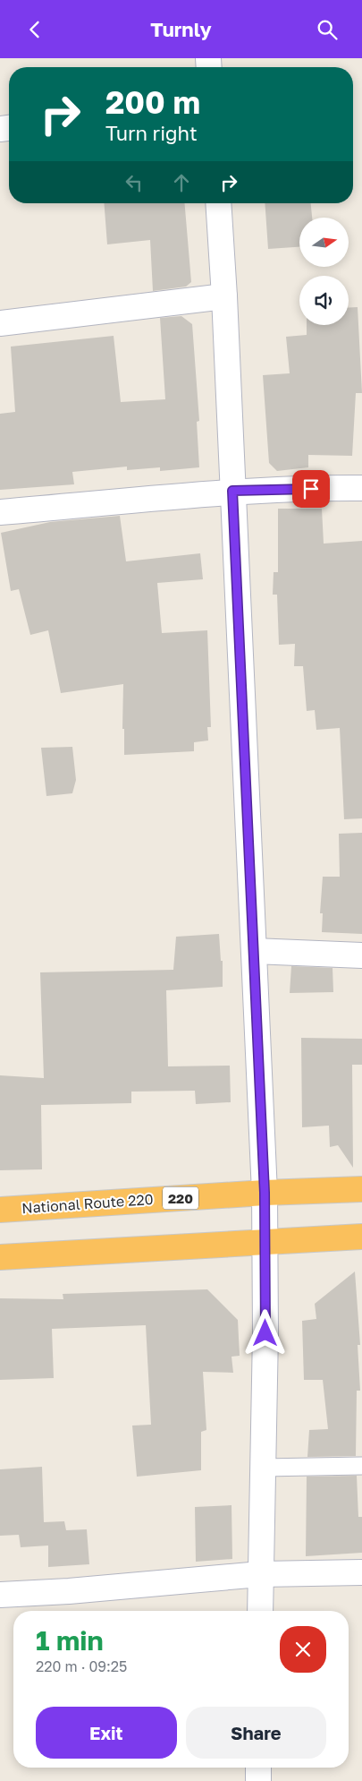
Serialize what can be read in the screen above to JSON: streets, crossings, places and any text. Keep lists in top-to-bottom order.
{
  "streets": {
    "highway": ["220", "National Route 220"]
  },
  "north": "right",
  "page": {
    "header": "Turnly",
    "turn": ["200 m", "Turn right"],
    "heading": ["1 min", "220 m · 09:25"],
    "buttons": ["Exit", "Share"]
  }
}
